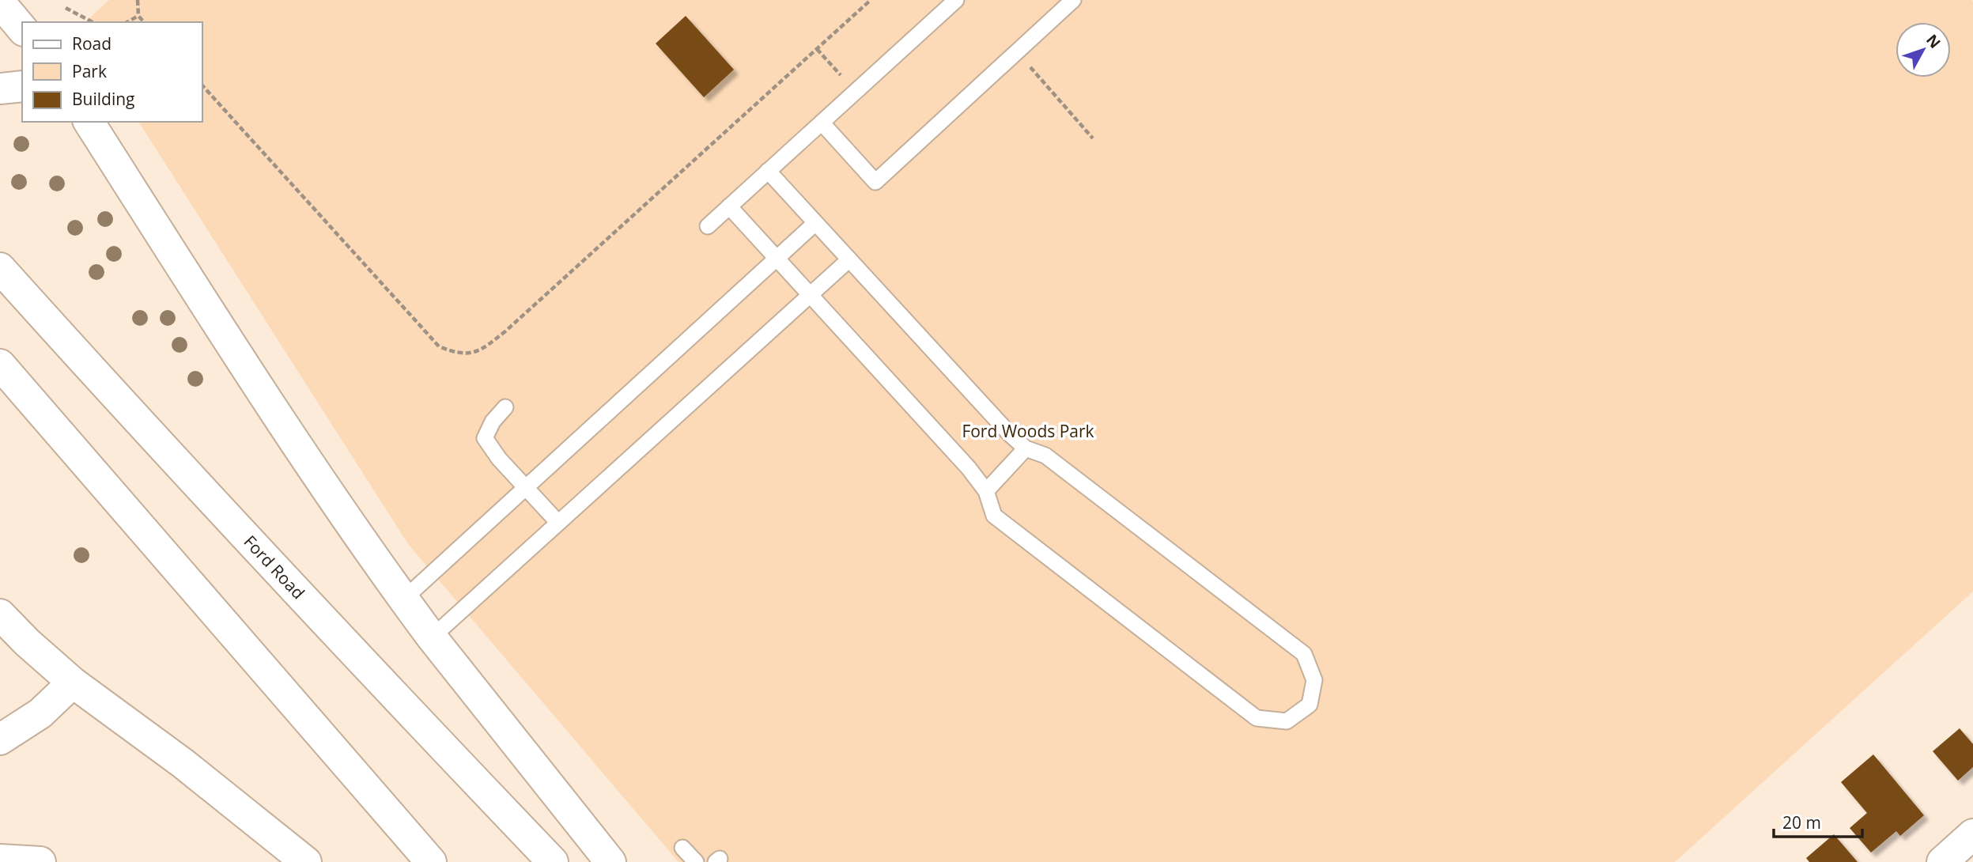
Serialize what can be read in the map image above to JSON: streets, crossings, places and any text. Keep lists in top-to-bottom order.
{
  "streets": {
    "main road": ["Ford Road"]
  },
  "parks": ["Ford Woods Park"],
  "legend": ["Road", "Park", "Building"],
  "scale_bar": "20 m",
  "north": "top right"
}
